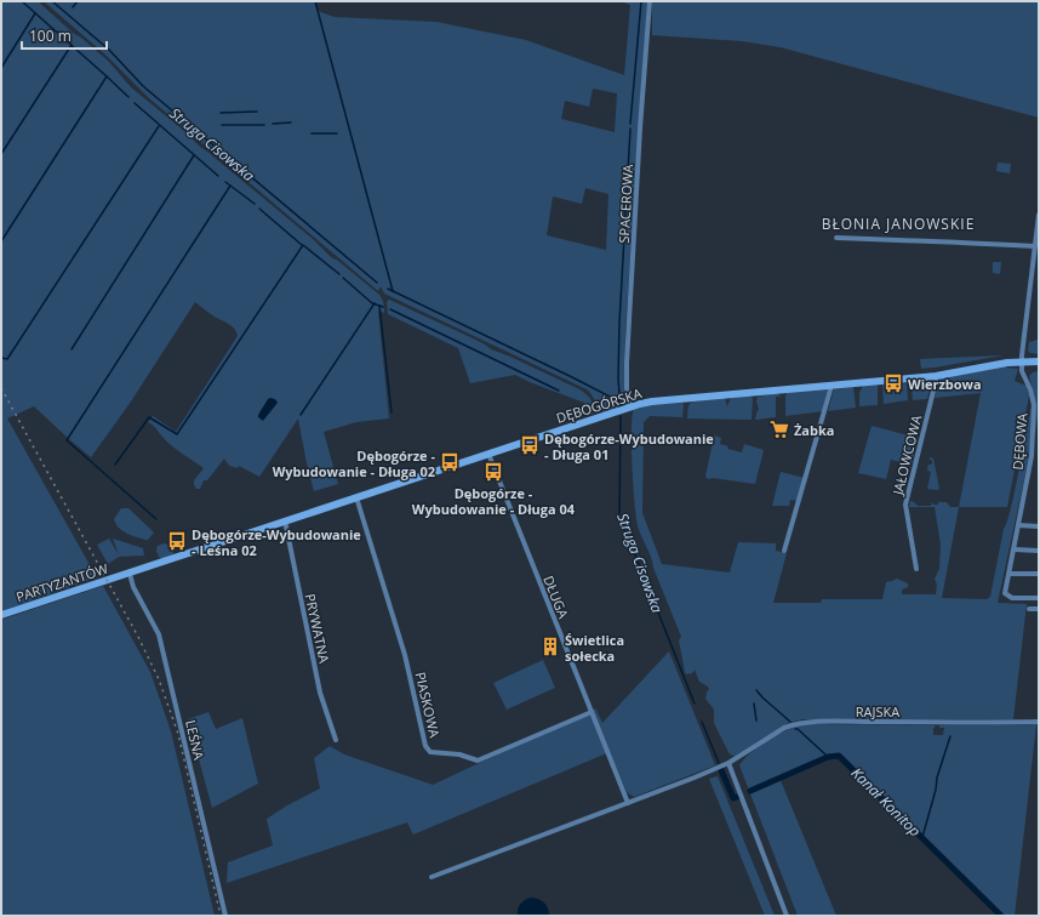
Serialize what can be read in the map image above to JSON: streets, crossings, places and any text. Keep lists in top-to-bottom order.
{
  "streets": {
    "street": [
      "SPACEROWA",
      "DĘBOGÓRSKA",
      "DĘBOWA",
      "JAŁOWCOWA",
      "PARTYZANTÓW",
      "DŁUGA",
      "PRYWATNA",
      "PIASKOWA",
      "RAJSKA",
      "LEŚNA"
    ]
  },
  "crossings": [
    ["SPACEROWA", "DĘBOGÓRSKA"],
    ["DĘBOGÓRSKA", "DĘBOWA"],
    ["DĘBOGÓRSKA", "JAŁOWCOWA"],
    ["DĘBOGÓRSKA", "PARTYZANTÓW"],
    ["DĘBOGÓRSKA", "DŁUGA"],
    ["DĘBOGÓRSKA", "PRYWATNA"],
    ["DĘBOGÓRSKA", "PIASKOWA"],
    ["DĘBOGÓRSKA", "LEŚNA"],
    ["PARTYZANTÓW", "LEŚNA"],
    ["DŁUGA", "PIASKOWA"]
  ],
  "districts": ["BŁONIA JANOWSKIE"],
  "water": ["Struga Cisowska", "Kanał Konitop"],
  "places": {
    "bus stop": [
      "Wierzbowa",
      "Dębogórze-Wybudowanie - Długa 01",
      "Dębogórze - Wybudowanie - Długa 02",
      "Dębogórze - Wybudowanie - Długa 04",
      "Dębogórze-Wybudowanie - Leśna 02"
    ],
    "supermarket": ["Żabka"],
    "building": ["Świetlica sołecka"]
  },
  "scale_bar": "100 m"
}
